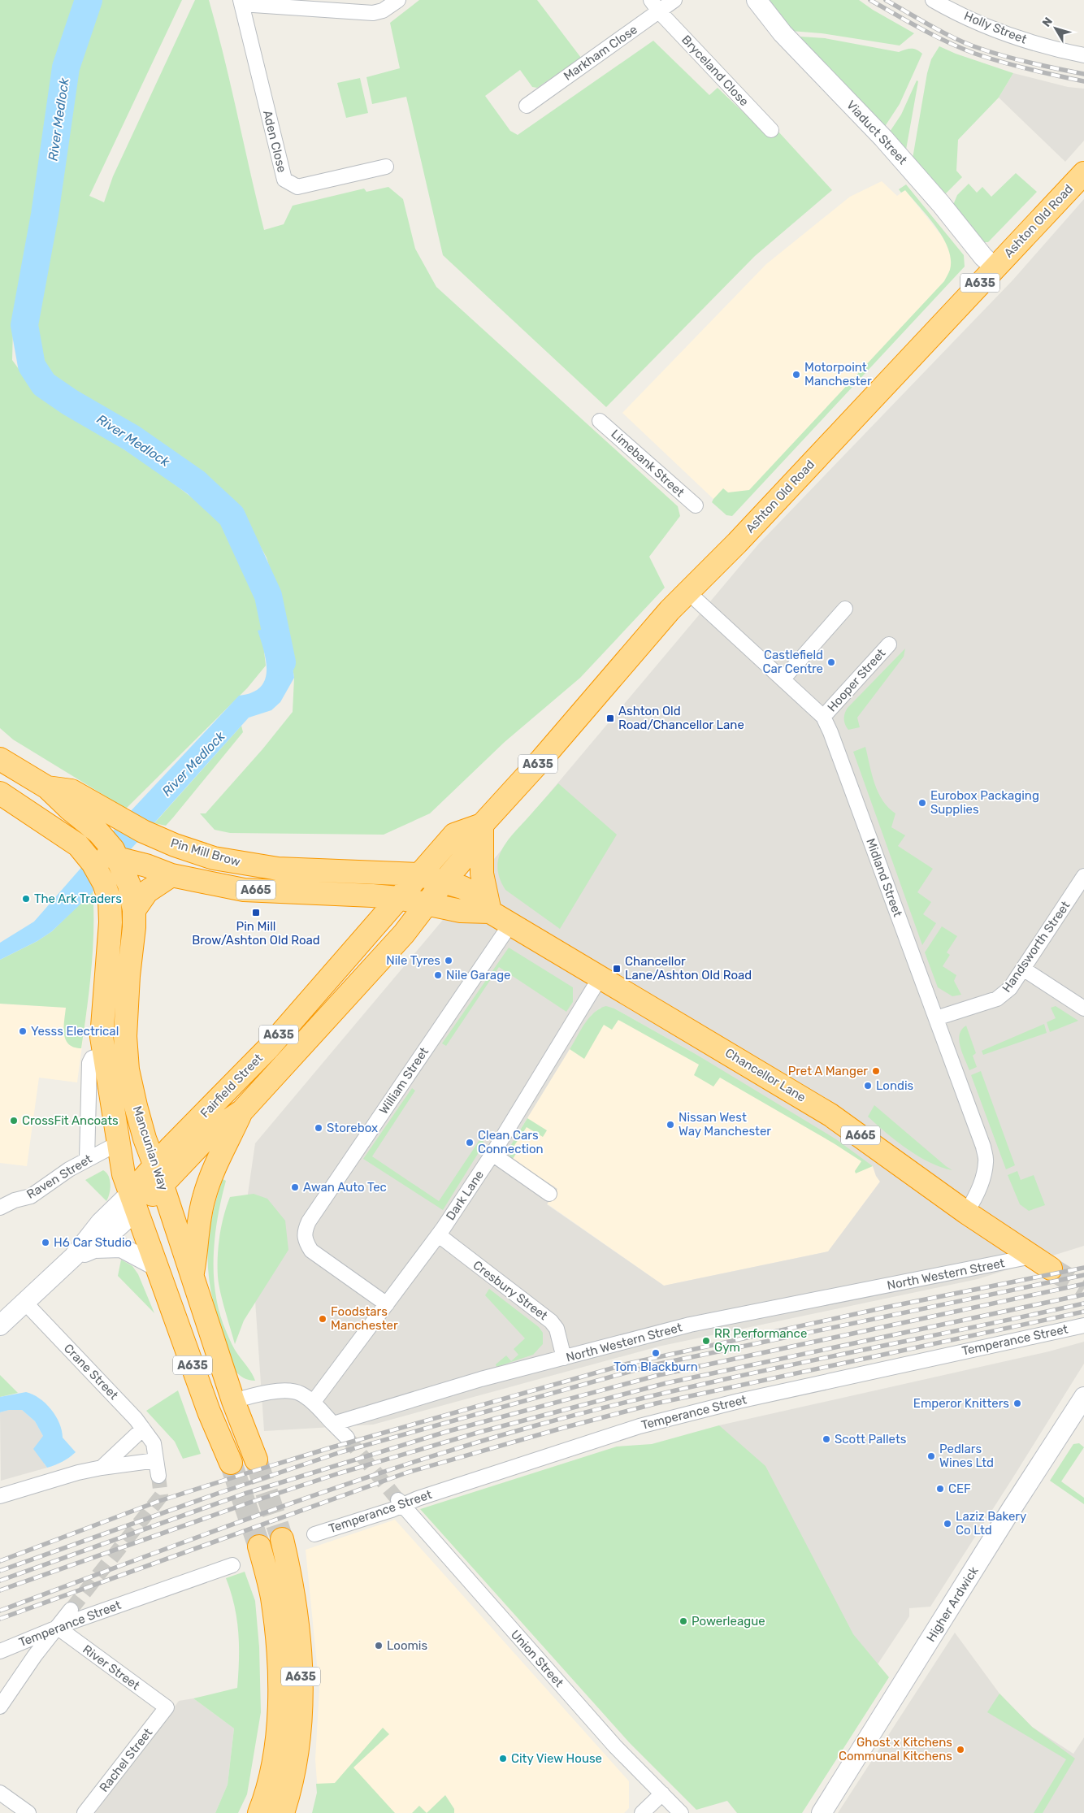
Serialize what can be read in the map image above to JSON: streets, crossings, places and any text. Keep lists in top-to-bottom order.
{
  "streets": {
    "highway": [
      "Ashton Old Road",
      "A635",
      "Pin Mill Brow",
      "A665",
      "Chancellor Lane",
      "Fairfield Street",
      "Mancunian Way"
    ],
    "street": [
      "Holly Street",
      "Markham Close",
      "Bryceland Close",
      "Viaduct Street",
      "Aden Close",
      "Limebank Street",
      "Hooper Street",
      "Midland Street",
      "Handsworth Street",
      "William Street",
      "Raven Street",
      "Dark Lane",
      "North Western Street",
      "Cresbury Street",
      "Temperance Street",
      "Crane Street",
      "Higher Ardwick",
      "Union Street",
      "River Street",
      "Rachel Street"
    ]
  },
  "crossings": [
    ["Markham Close", "Bryceland Close"],
    ["Viaduct Street", "Ashton Old Road"],
    ["Ashton Old Road", "Pin Mill Brow"],
    ["Ashton Old Road", "Midland Street"],
    ["Ashton Old Road", "Chancellor Lane"],
    ["Ashton Old Road", "Fairfield Street"],
    ["Hooper Street", "Midland Street"],
    ["Pin Mill Brow", "A665"],
    ["Pin Mill Brow", "Chancellor Lane"],
    ["Pin Mill Brow", "Fairfield Street"],
    ["Pin Mill Brow", "Mancunian Way"],
    ["Midland Street", "Handsworth Street"],
    ["Midland Street", "Chancellor Lane"],
    ["A665", "Chancellor Lane"],
    ["A665", "Fairfield Street"],
    ["A665", "Mancunian Way"],
    ["Chancellor Lane", "William Street"],
    ["Chancellor Lane", "Fairfield Street"],
    ["Chancellor Lane", "Dark Lane"],
    ["Chancellor Lane", "North Western Street"],
    ["William Street", "Dark Lane"],
    ["Fairfield Street", "Mancunian Way"],
    ["Fairfield Street", "Crane Street"],
    ["Mancunian Way", "Raven Street"],
    ["Dark Lane", "Cresbury Street"],
    ["North Western Street", "Cresbury Street"],
    ["Temperance Street", "Union Street"],
    ["Temperance Street", "River Street"],
    ["River Street", "Rachel Street"]
  ],
  "water": ["River Medlock"],
  "places": {
    "other": [
      "Motorpoint Manchester",
      "Castlefield Car Centre",
      "Eurobox Packaging Supplies",
      "The Ark Traders",
      "Nile Tyres",
      "Nile Garage",
      "Yesss Electrical",
      "Pret A Manger",
      "Londis",
      "CrossFit Ancoats",
      "Nissan West Way Manchester",
      "Storebox",
      "Clean Cars Connection",
      "Awan Auto Tec",
      "H6 Car Studio",
      "Foodstars Manchester",
      "RR Performance Gym",
      "Tom Blackburn",
      "Emperor Knitters",
      "Scott Pallets",
      "Pedlars Wines Ltd",
      "CEF",
      "Laziz Bakery Co Ltd",
      "Powerleague",
      "Loomis",
      "Ghost x Kitchens Communal Kitchens",
      "City View House"
    ],
    "transit": ["Ashton Old Road/Chancellor Lane", "Pin Mill Brow/Ashton Old Road", "Chancellor Lane/Ashton Old Road"]
  },
  "north": "top left"
}
